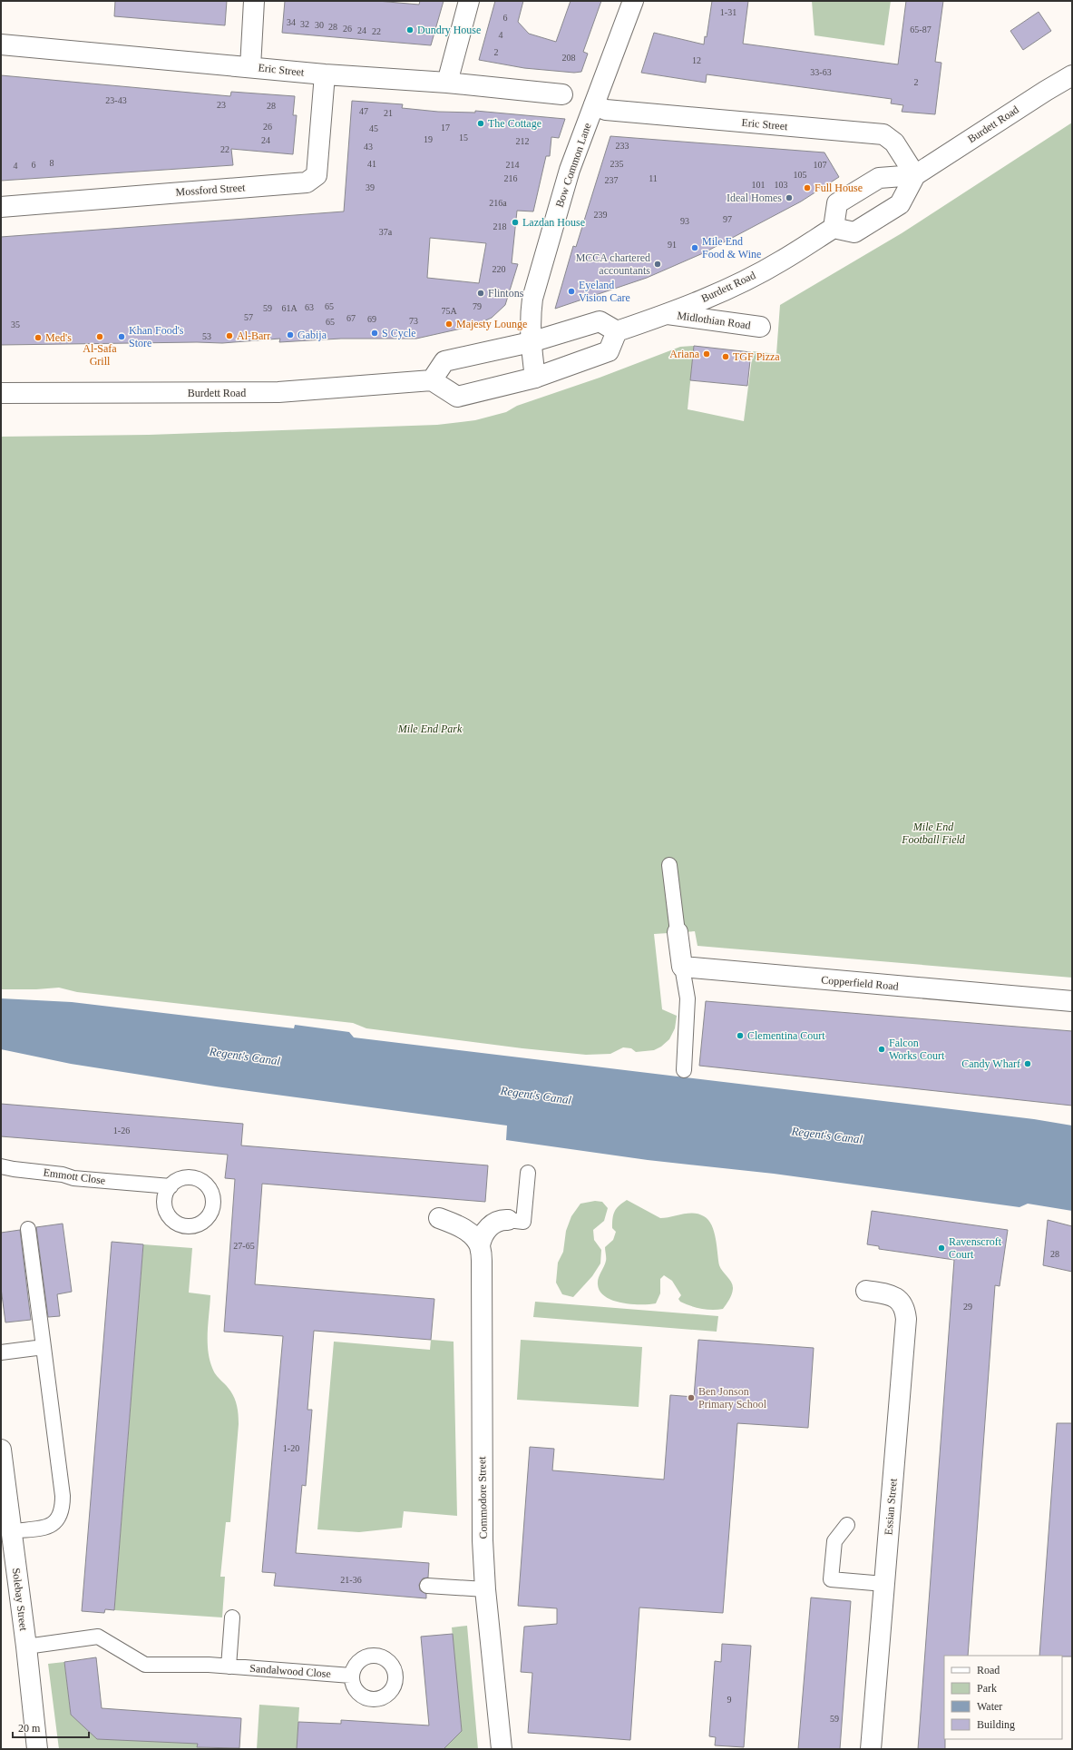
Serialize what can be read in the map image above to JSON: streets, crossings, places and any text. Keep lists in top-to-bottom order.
{
  "streets": {
    "street": [
      "Eric Street",
      "Burdett Road",
      "Bow Common Lane",
      "Mossford Street",
      "Midlothian Road",
      "Copperfield Road",
      "Commodore Street",
      "Essian Street",
      "Solebay Street"
    ],
    "lane": ["Emmott Close", "Sandalwood Close"]
  },
  "crossings": [
    ["Eric Street", "Burdett Road"],
    ["Eric Street", "Bow Common Lane"],
    ["Eric Street", "Mossford Street"],
    ["Burdett Road", "Midlothian Road"],
    ["Solebay Street", "Sandalwood Close"]
  ],
  "water": ["Regent's Canal"],
  "parks": ["Mile End Park", "Mile End Football Field"],
  "places": [
    "Dundry House",
    "The Cottage",
    "Full House",
    "Ideal Homes",
    "Lazdan House",
    "Mile End Food & Wine",
    "MCCA chartered accountants",
    "Eyeland Vision Care",
    "Flintons",
    "Majesty Lounge",
    "S Cycle",
    "Gabija",
    "Al-Barr",
    "Al-Safa Grill",
    "Khan Food's Store",
    "Med's",
    "Ariana",
    "TGF Pizza",
    "Clementina Court",
    "Falcon Works Court",
    "Candy Wharf",
    "Ravenscroft Court",
    "Ben Jonson Primary School"
  ],
  "house_numbers": [
    "1-31",
    "6",
    "34",
    "32",
    "30",
    "28",
    "26",
    "65-87",
    "24",
    "22",
    "4",
    "2",
    "208",
    "12",
    "33-63",
    "2",
    "23-43",
    "23",
    "28",
    "47",
    "21",
    "26",
    "17",
    "45",
    "15",
    "19",
    "24",
    "212",
    "233",
    "43",
    "22",
    "8",
    "41",
    "235",
    "6",
    "214",
    "107",
    "4",
    "105",
    "216",
    "11",
    "237",
    "101",
    "103",
    "39",
    "216a",
    "239",
    "97",
    "93",
    "218",
    "37a",
    "91",
    "220",
    "65",
    "79",
    "63",
    "59",
    "61A",
    "75A",
    "57",
    "67",
    "69",
    "73",
    "65",
    "35",
    "53",
    "1-26",
    "27-65",
    "28",
    "29",
    "1-20",
    "21-36",
    "9",
    "59"
  ],
  "legend": [
    "Road",
    "Park",
    "Water",
    "Building"
  ],
  "scale_bar": "20 m"
}
